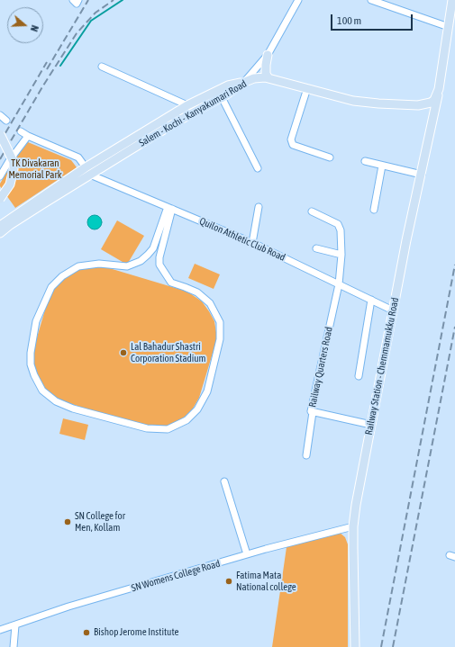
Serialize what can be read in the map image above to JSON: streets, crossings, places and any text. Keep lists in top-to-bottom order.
{
  "streets": {
    "main road": ["Salem - Kochi - Kanyakumari Road", "Railway Station - Chemmamukku Road"],
    "street": ["Quilon Athletic Club Road", "Railway Quarters Road", "SN Womens College Road"]
  },
  "crossings": [
    ["Salem - Kochi - Kanyakumari Road", "Quilon Athletic Club Road"],
    ["Salem - Kochi - Kanyakumari Road", "Railway Station - Chemmamukku Road"],
    ["Quilon Athletic Club Road", "Railway Station - Chemmamukku Road"],
    ["Quilon Athletic Club Road", "Railway Quarters Road"],
    ["Railway Station - Chemmamukku Road", "Railway Quarters Road"],
    ["Railway Station - Chemmamukku Road", "SN Womens College Road"]
  ],
  "parks": ["TK Divakaran Memorial Park"],
  "places": [
    "Lal Bahadur Shastri Corporation Stadium",
    "SN College for Men, Kollam",
    "Fatima Mata National college",
    "Bishop Jerome Institute"
  ],
  "scale_bar": "100 m",
  "north": "right"
}
